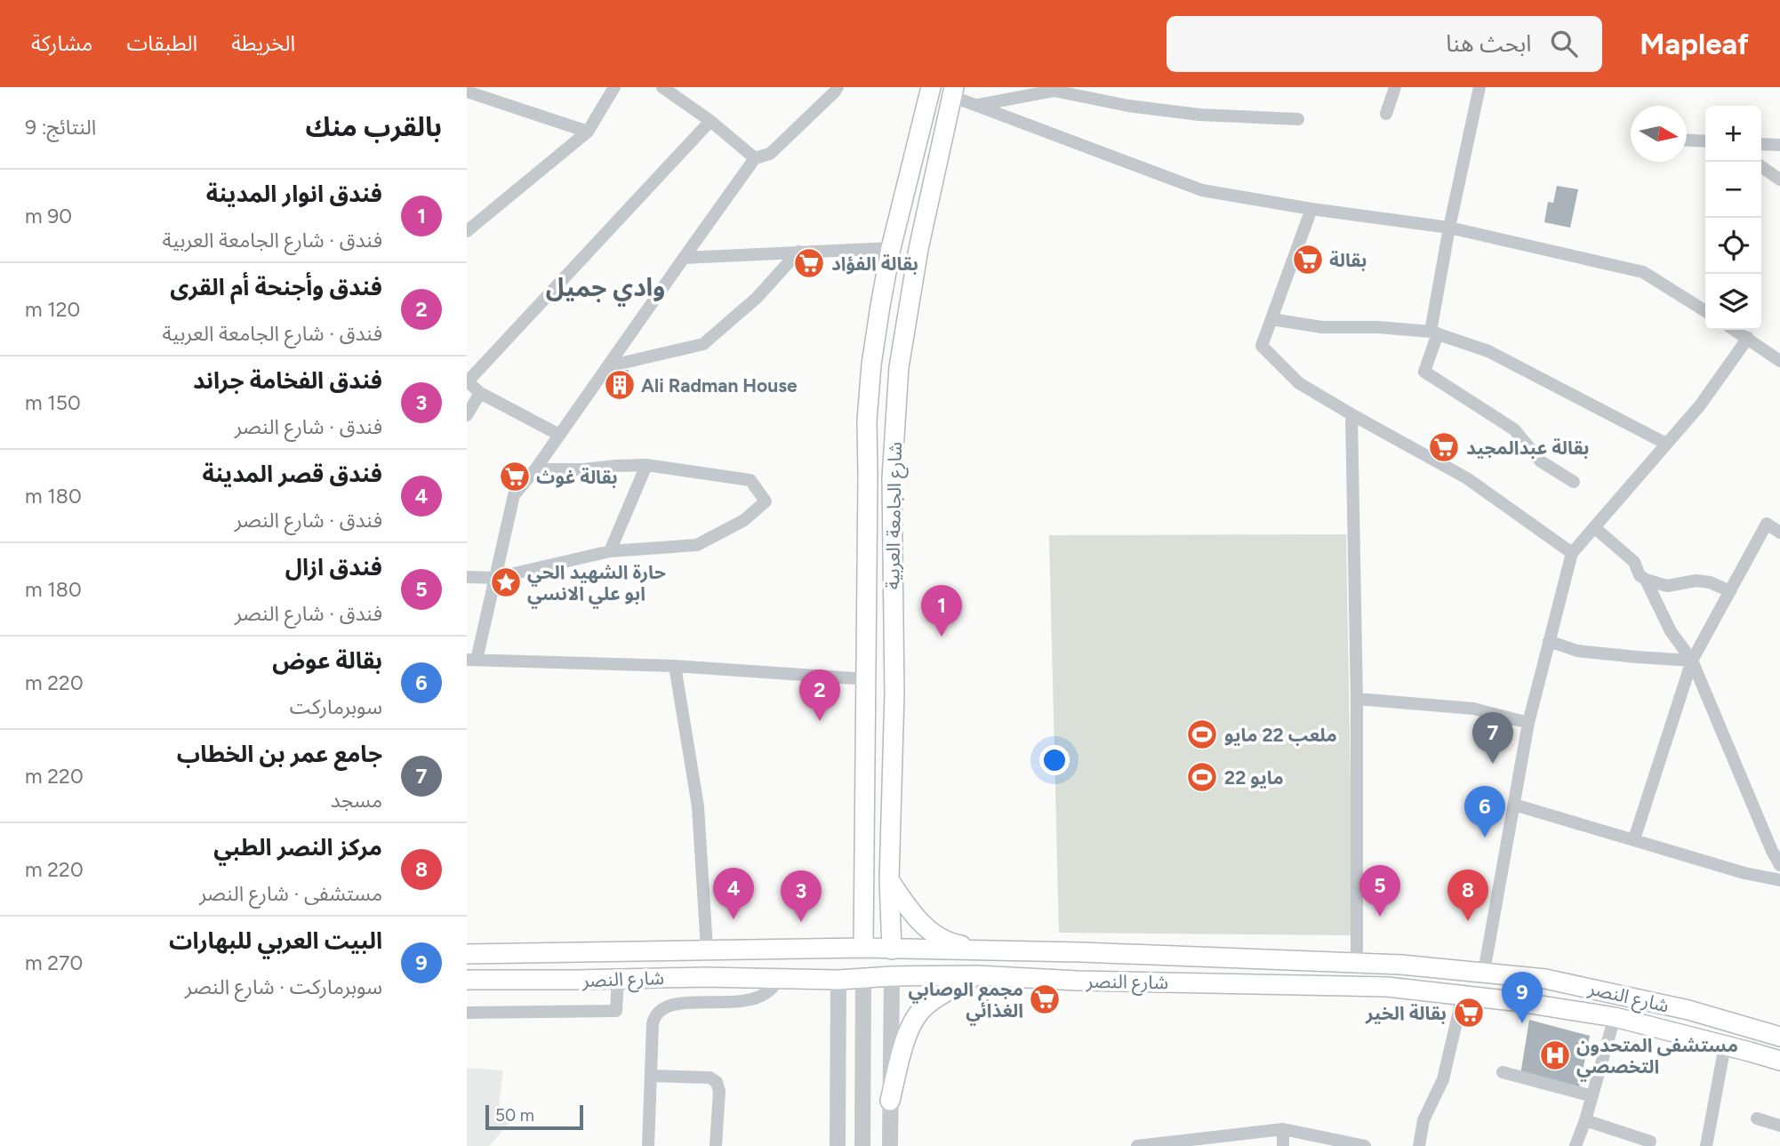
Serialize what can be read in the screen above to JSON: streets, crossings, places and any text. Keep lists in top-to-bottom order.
{
  "streets": {
    "main road": ["شارع الجامعة العربية", "شارع النصر"]
  },
  "crossings": [
    ["شارع الجامعة العربية", "شارع النصر"]
  ],
  "districts": ["وادي جميل"],
  "places": {
    "supermarket": [
      "بقالة",
      "بقالة الفؤاد",
      "بقالة عبدالمجيد",
      "بقالة غوث",
      "مجمع الوصابي الغذائي",
      "بقالة الخير"
    ],
    "building": ["Ali Radman House"],
    "place": ["حارة الشهيد الحي ابو علي الانسي"],
    "sports": ["ملعب 22 مايو", "22 مايو"],
    "hospital": ["مستشفى المتحدون التخصصي"]
  },
  "scale_bar": "50 m",
  "north": "right",
  "page": {
    "header": "Mapleaf",
    "search": "ابحث هنا",
    "nav": ["الخريطة", "الطبقات", "مشاركة"],
    "heading": ["بالقرب منك", "النتائج: 9"],
    "map_buttons": ["+", "−"],
    "list": [
      {
        "mark": "1",
        "name": "فندق انوار المدينة",
        "note": "فندق · شارع الجامعة العربية",
        "value": "90 m"
      },
      {
        "mark": "2",
        "name": "فندق وأجنحة أم القرى",
        "note": "فندق · شارع الجامعة العربية",
        "value": "120 m"
      },
      {
        "mark": "3",
        "name": "فندق الفخامة جراند",
        "note": "فندق · شارع النصر",
        "value": "150 m"
      },
      {
        "mark": "4",
        "name": "فندق قصر المدينة",
        "note": "فندق · شارع النصر",
        "value": "180 m"
      },
      {
        "mark": "5",
        "name": "فندق ازال",
        "note": "فندق · شارع النصر",
        "value": "180 m"
      },
      {
        "mark": "6",
        "name": "بقالة عوض",
        "note": "سوبرماركت",
        "value": "220 m"
      },
      {
        "mark": "7",
        "name": "جامع عمر بن الخطاب",
        "note": "مسجد",
        "value": "220 m"
      },
      {
        "mark": "8",
        "name": "مركز النصر الطبي",
        "note": "مستشفى · شارع النصر",
        "value": "220 m"
      },
      {
        "mark": "9",
        "name": "البيت العربي للبهارات",
        "note": "سوبرماركت · شارع النصر",
        "value": "270 m"
      }
    ],
    "pins": [
      "1",
      "2",
      "7",
      "6",
      "5",
      "4",
      "8",
      "3",
      "9"
    ],
    "scale": "50 m"
  }
}
